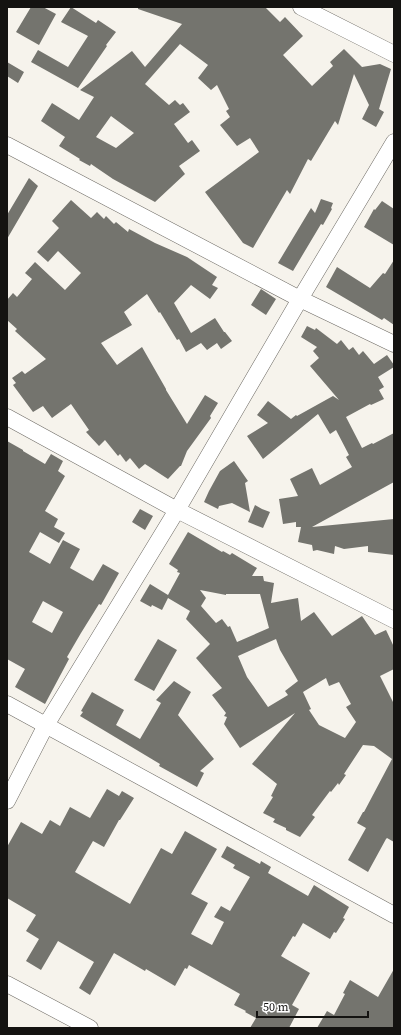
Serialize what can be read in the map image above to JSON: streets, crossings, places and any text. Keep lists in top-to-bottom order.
{
  "scale_bar": "50 m"
}
